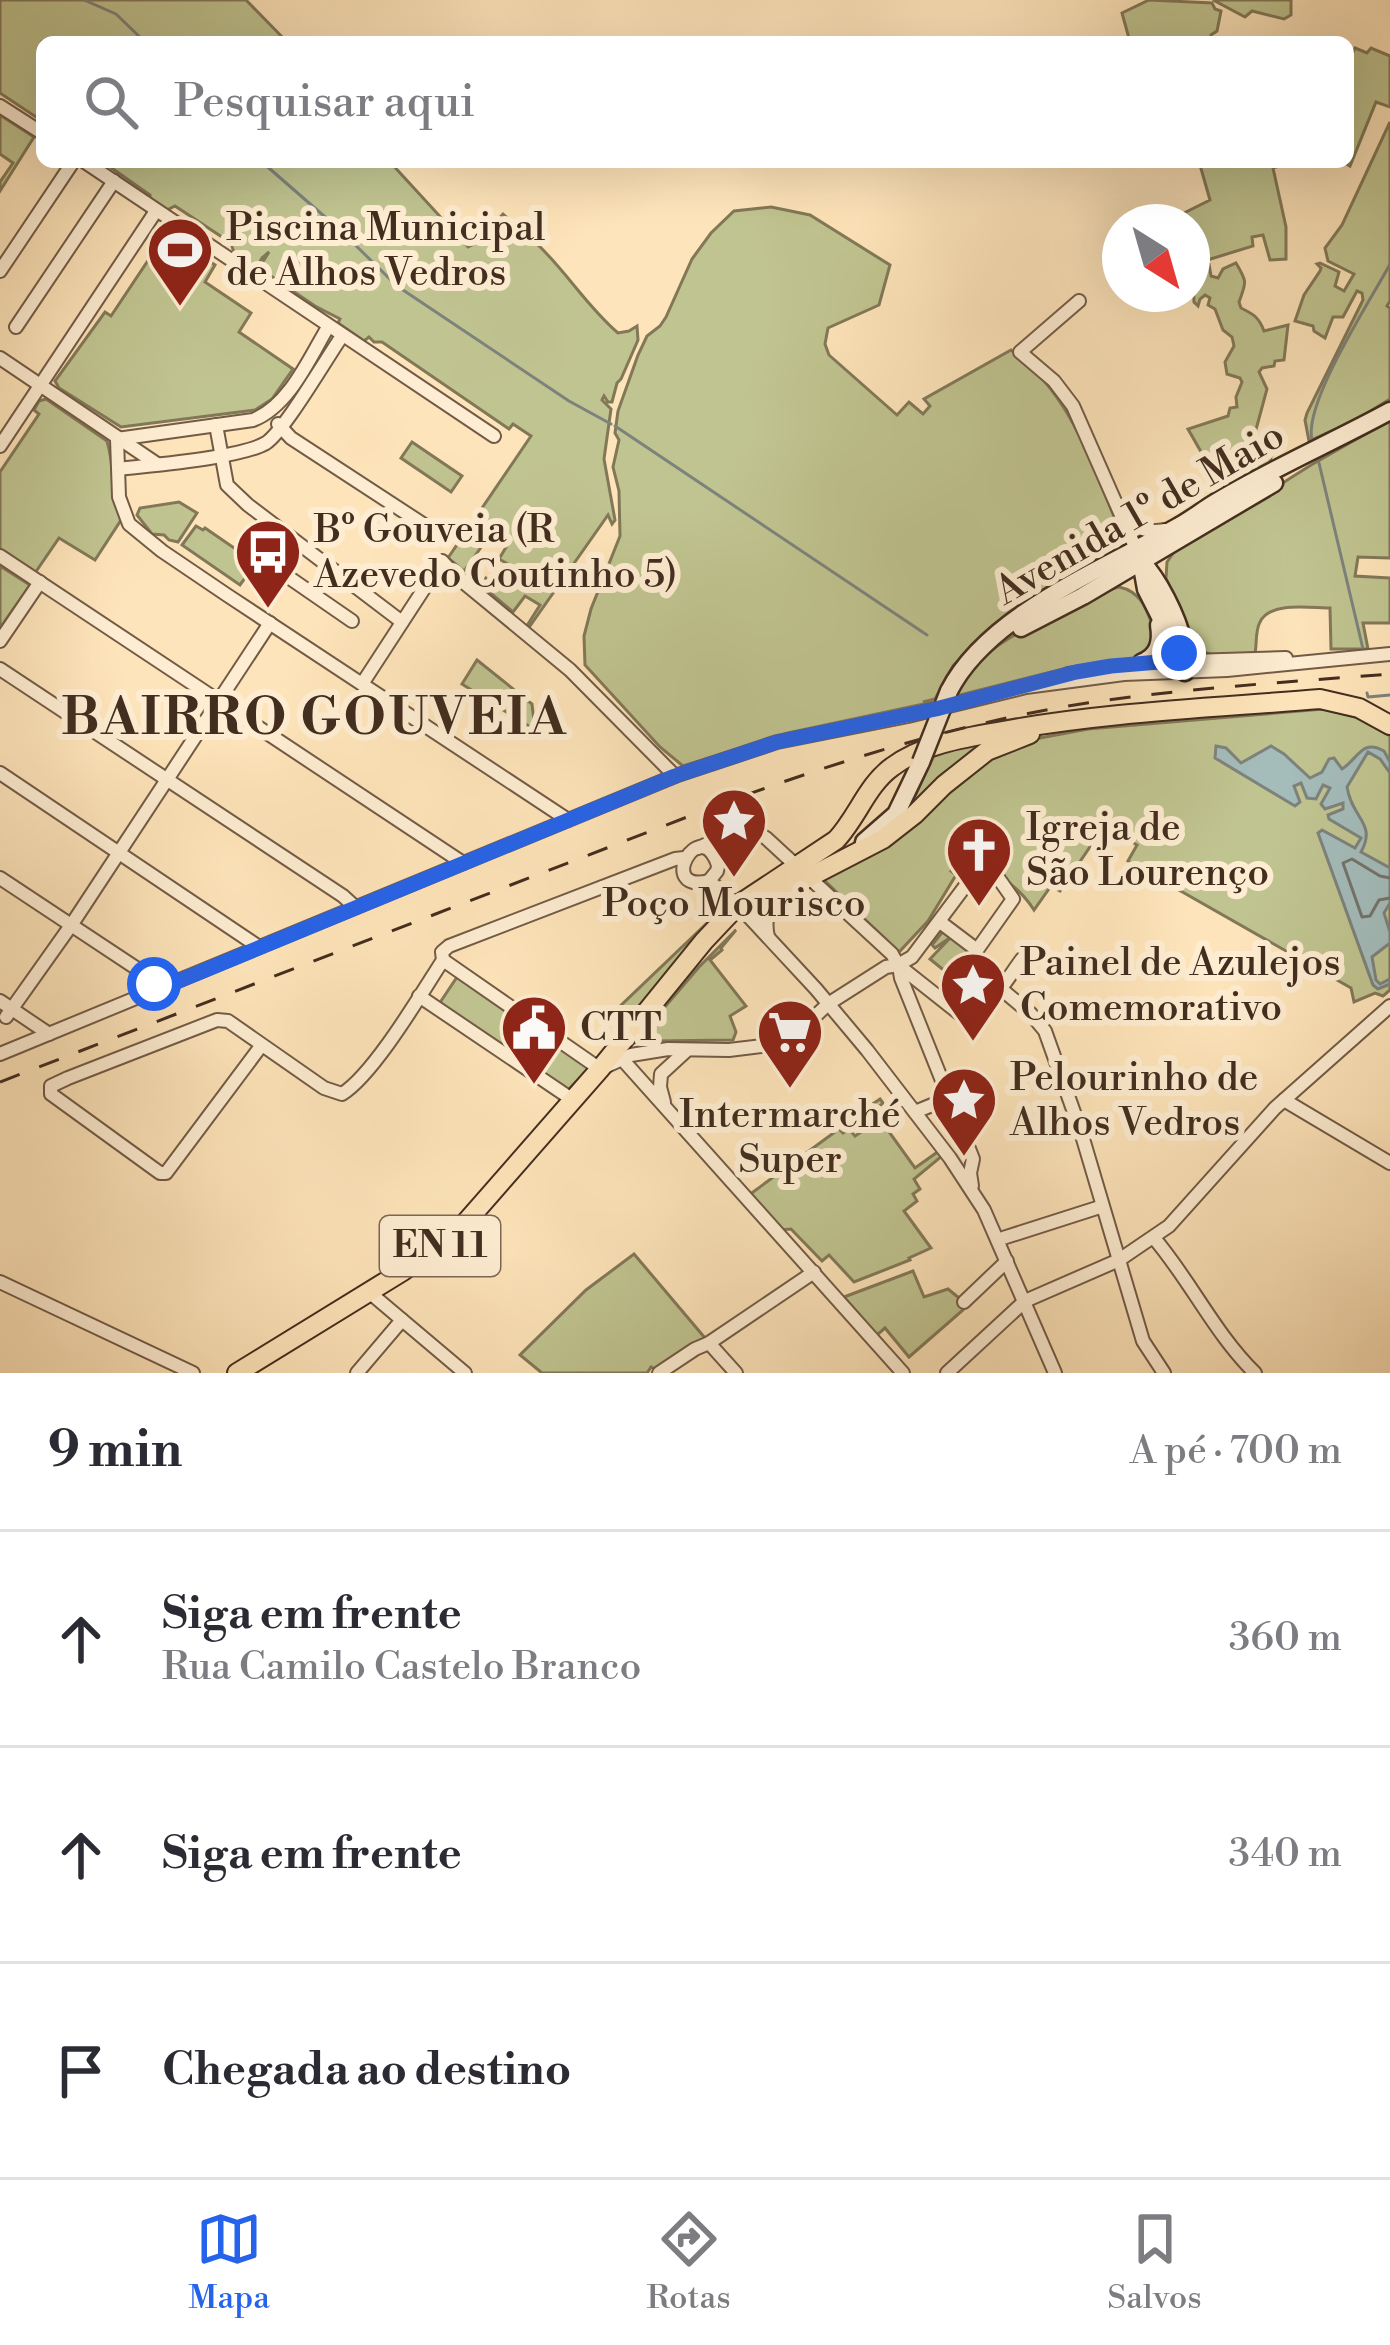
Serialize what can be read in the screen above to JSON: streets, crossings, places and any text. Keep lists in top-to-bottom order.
{
  "streets": {
    "main road": ["Avenida 1º de Maio", "EN 11"]
  },
  "districts": ["BAIRRO GOUVEIA"],
  "places": {
    "sports": ["Piscina Municipal de Alhos Vedros"],
    "bus stop": ["Bº Gouveia (R Azevedo Coutinho 5)"],
    "place": ["Poço Mourisco", "Painel de Azulejos Comemorativo", "Pelourinho de Alhos Vedros"],
    "church": ["Igreja de São Lourenço"],
    "public building": ["CTT"],
    "supermarket": ["Intermarché Super"]
  },
  "north": "bottom right",
  "page": {
    "search": "Pesquisar aqui",
    "heading": ["9 min", "A pé · 700 m"],
    "list": [
      ["Siga em frente", "Rua Camilo Castelo Branco", "360 m"],
      ["Siga em frente", "340 m"],
      "Chegada ao destino"
    ],
    "nav": ["Mapa", "Rotas", "Salvos"]
  }
}
